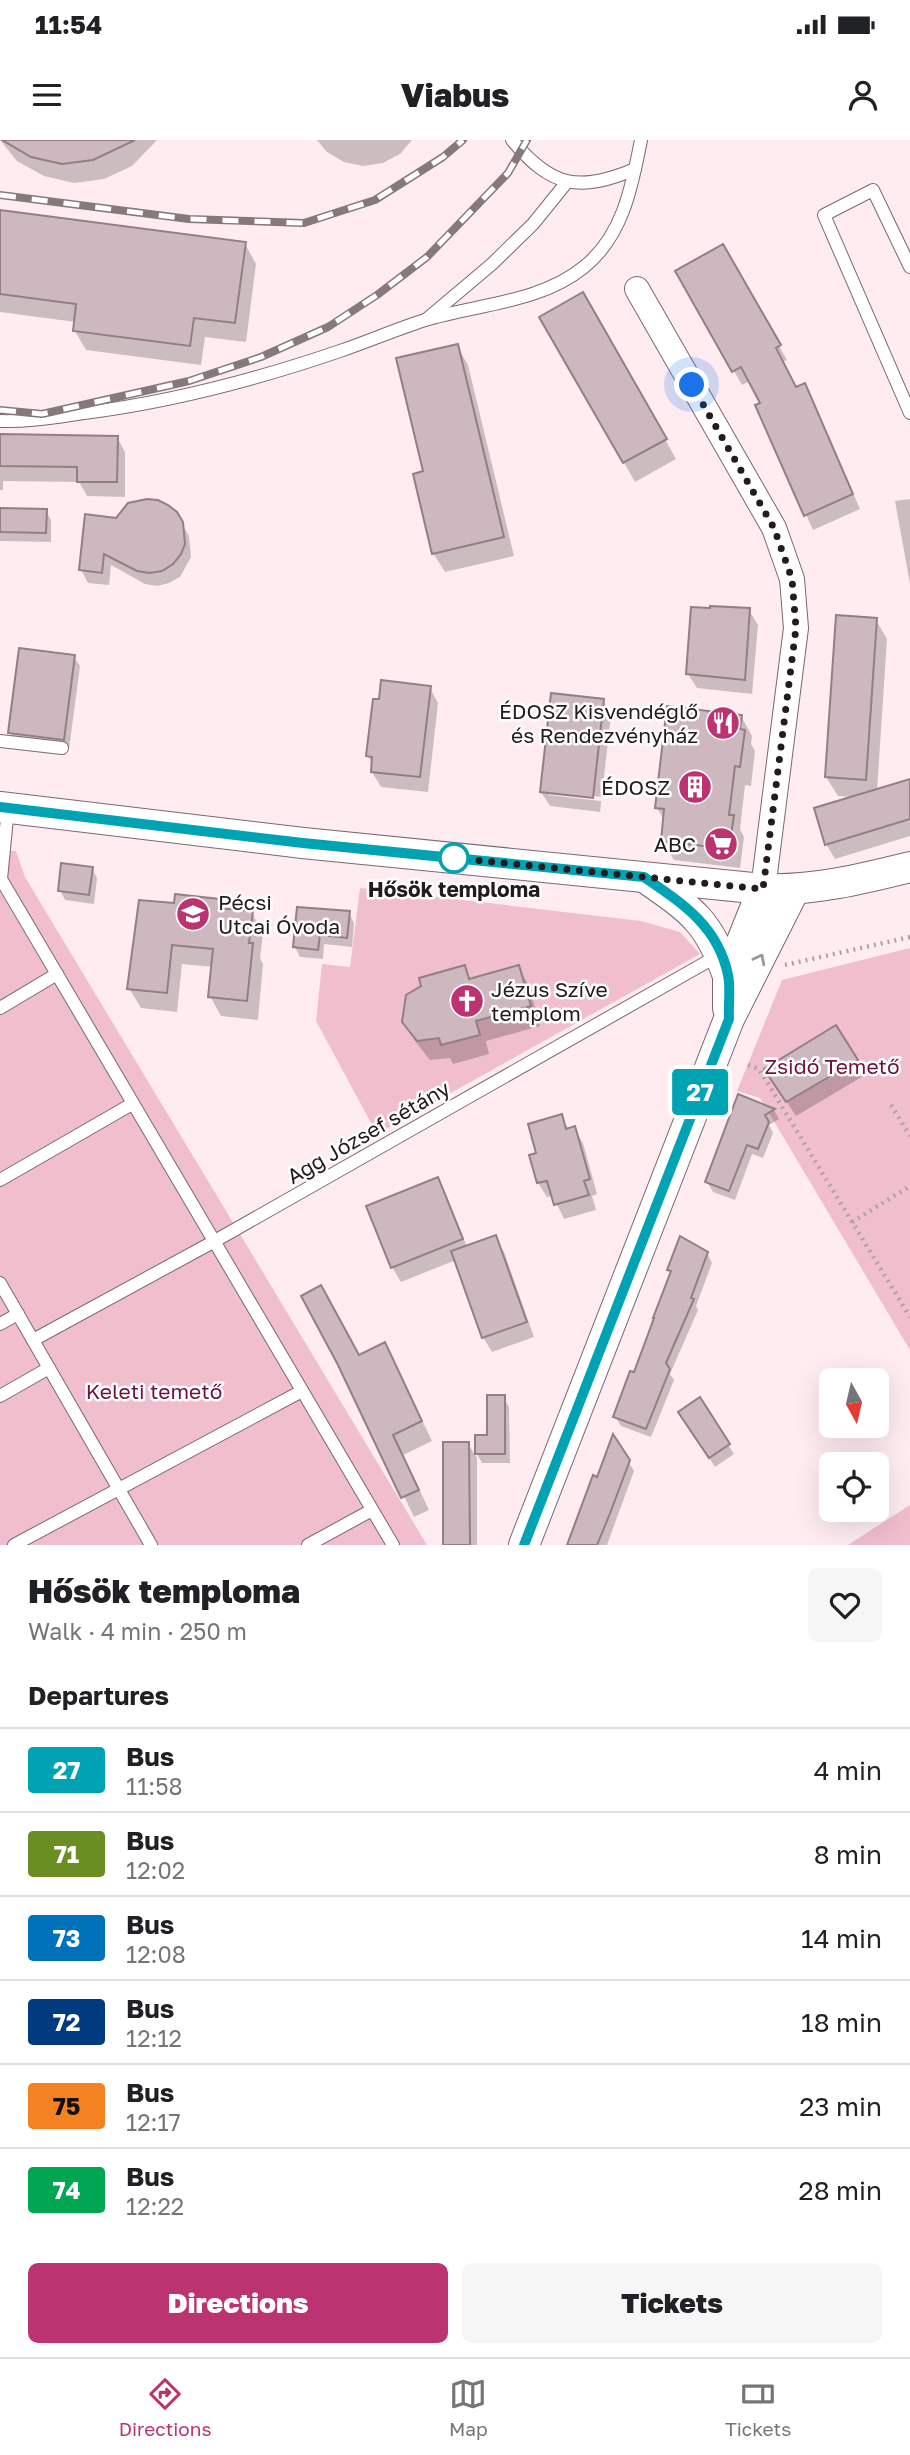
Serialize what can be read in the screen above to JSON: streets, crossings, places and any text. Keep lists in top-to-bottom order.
{
  "streets": {
    "lane": ["Agg József sétány"]
  },
  "parks": ["Zsidó Temető", "Keleti temető"],
  "places": {
    "restaurant": ["ÉDOSZ Kisvendéglő és Rendezvényház"],
    "building": ["ÉDOSZ"],
    "supermarket": ["ABC"],
    "other": ["Hősök temploma"],
    "school or university": ["Pécsi Utcai Óvoda"],
    "church": ["Jézus Szíve templom"]
  },
  "lines": ["bus line 27"],
  "north": "bottom",
  "page": {
    "status": "11:54",
    "header": "Viabus",
    "on_map": "27",
    "heading": [
      ["Hősök temploma", "Walk · 4 min · 250 m"],
      "Departures"
    ],
    "list": [
      {
        "mark": "27",
        "name": "Bus",
        "note": "11:58",
        "value": "4 min"
      },
      {
        "mark": "71",
        "name": "Bus",
        "note": "12:02",
        "value": "8 min"
      },
      {
        "mark": "73",
        "name": "Bus",
        "note": "12:08",
        "value": "14 min"
      },
      {
        "mark": "72",
        "name": "Bus",
        "note": "12:12",
        "value": "18 min"
      },
      {
        "mark": "75",
        "name": "Bus",
        "note": "12:17",
        "value": "23 min"
      },
      {
        "mark": "74",
        "name": "Bus",
        "note": "12:22",
        "value": "28 min"
      }
    ],
    "buttons": ["Directions", "Tickets"],
    "tabs": ["Directions", "Map", "Tickets"]
  }
}
